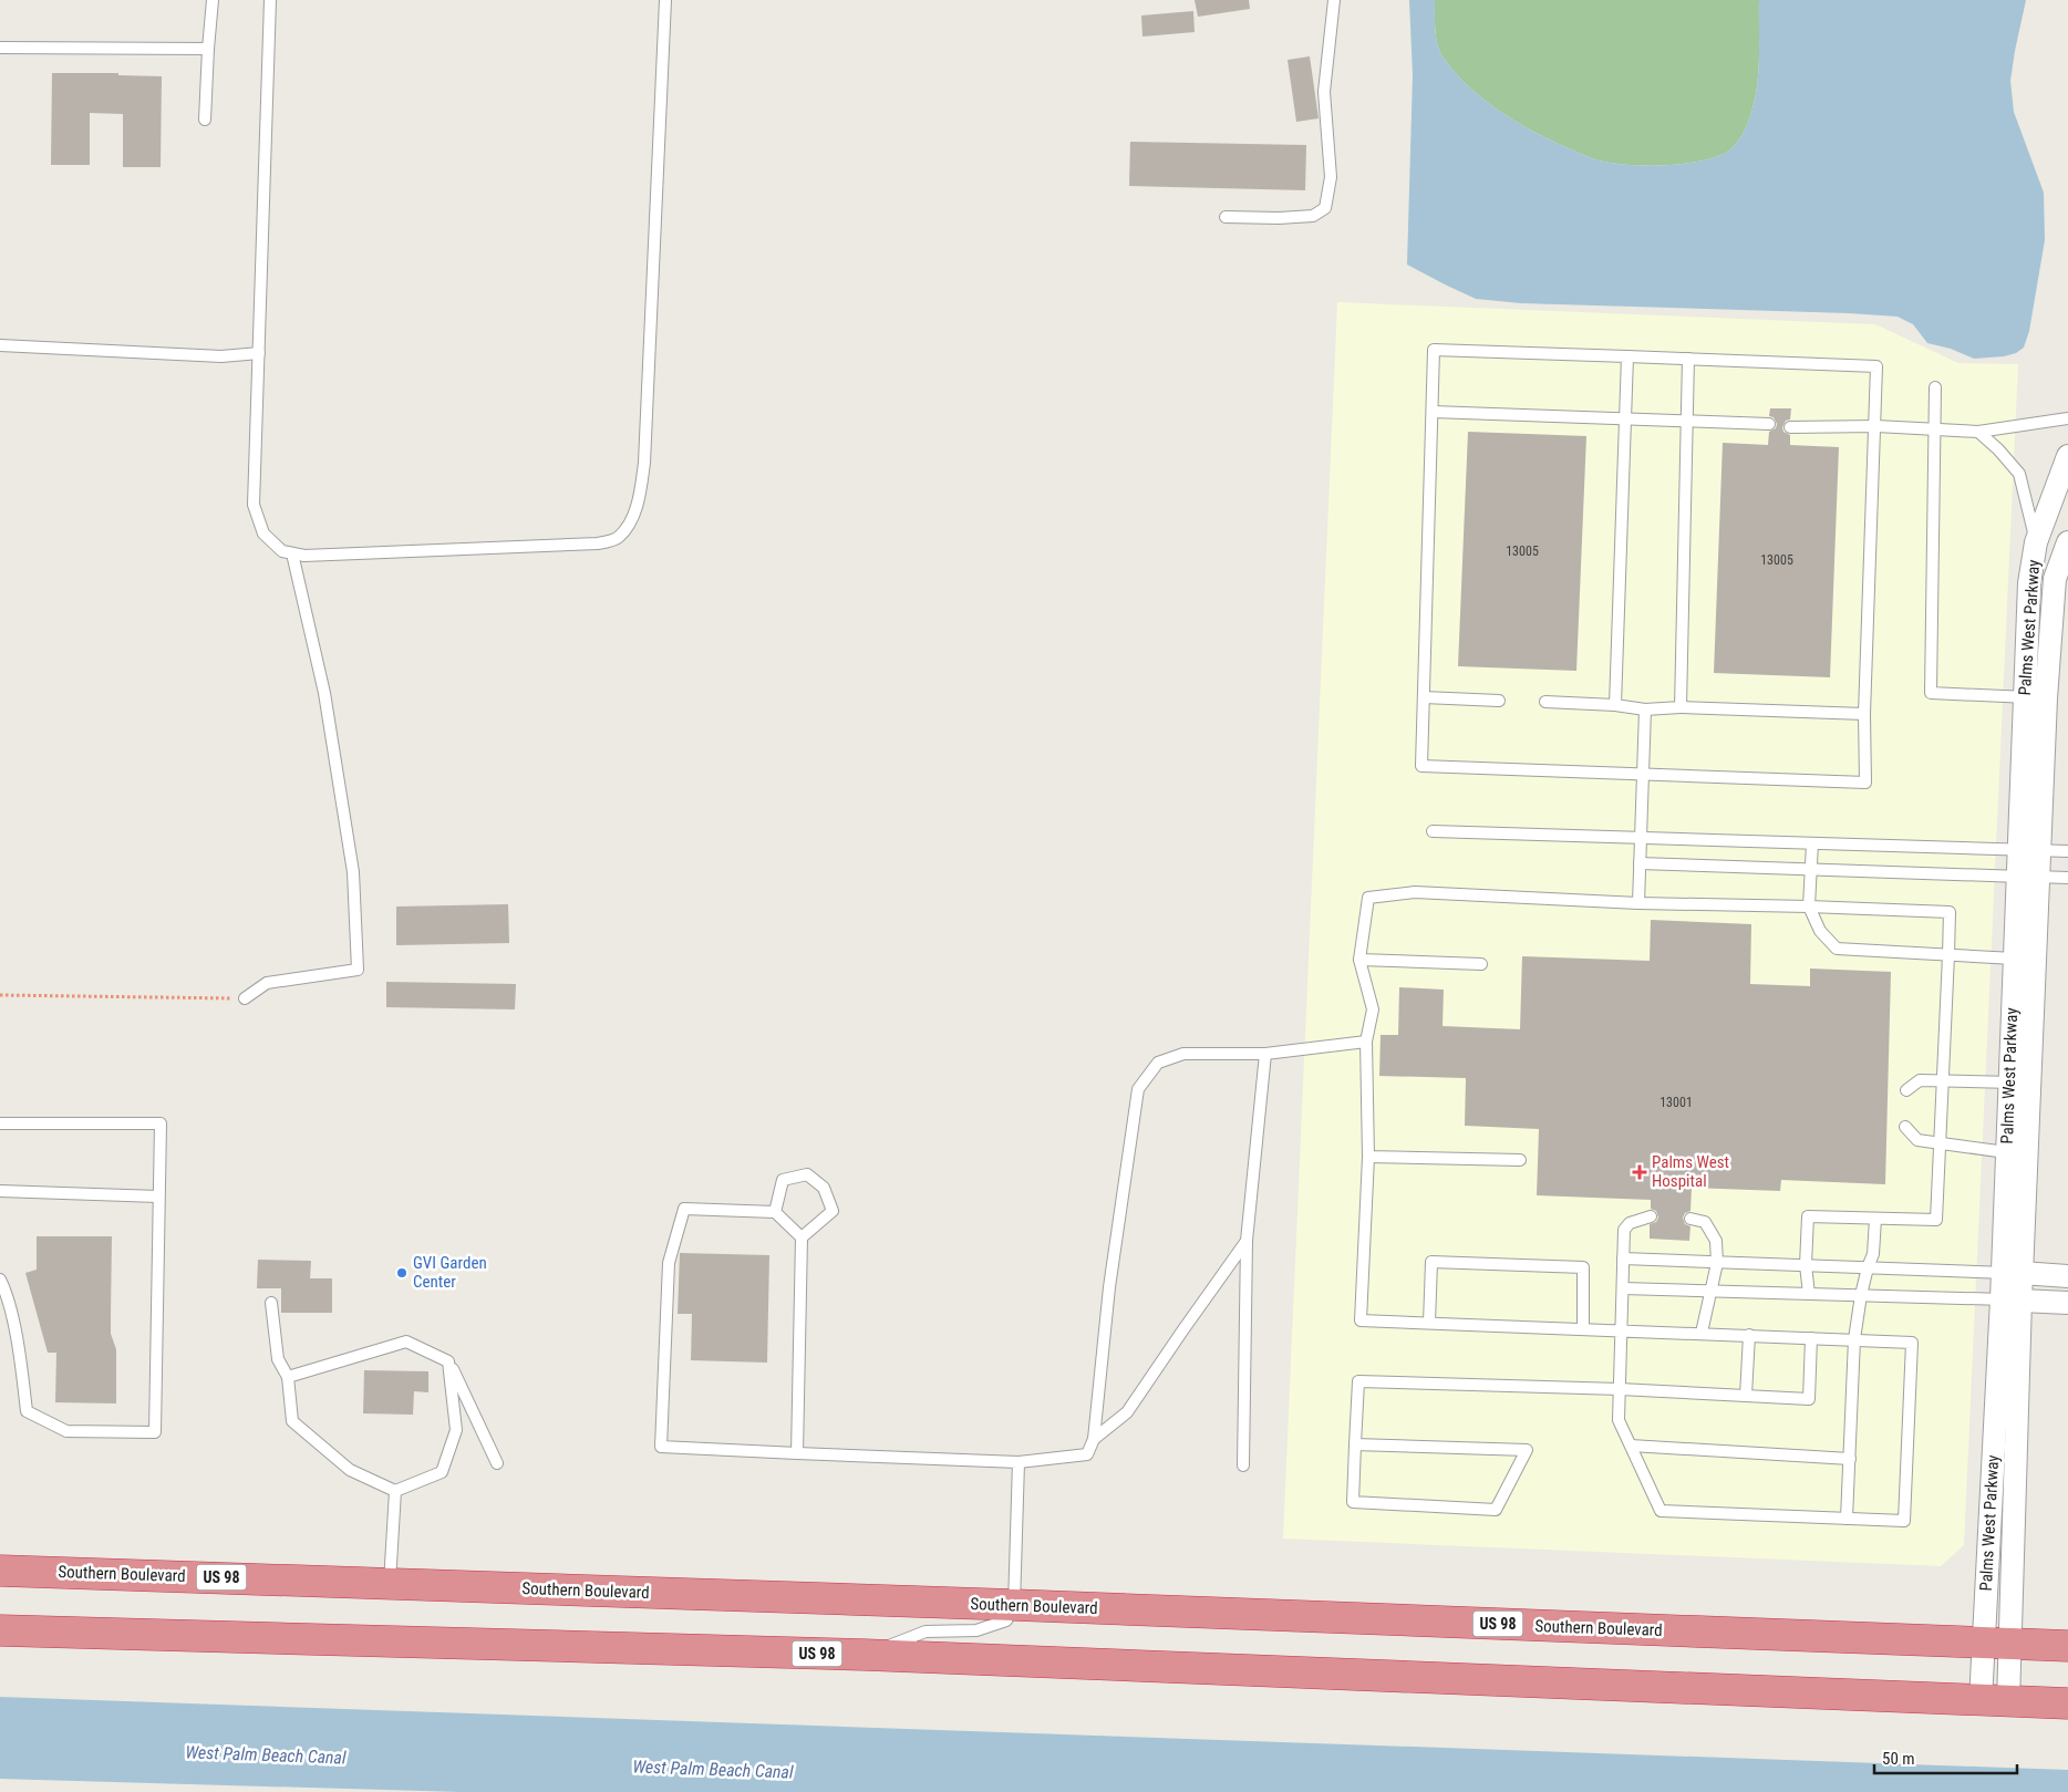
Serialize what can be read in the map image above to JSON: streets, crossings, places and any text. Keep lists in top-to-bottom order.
{
  "streets": {
    "highway": ["Southern Boulevard", "US 98"],
    "street": ["Palms West Parkway"]
  },
  "crossings": [
    ["Palms West Parkway", "Southern Boulevard"],
    ["Palms West Parkway", "US 98"]
  ],
  "water": ["West Palm Beach Canal"],
  "places": {
    "health": ["Palms West Hospital"],
    "other": ["GVI Garden Center"]
  },
  "house_numbers": ["13005", "13005", "13001"],
  "scale_bar": "50 m"
}
